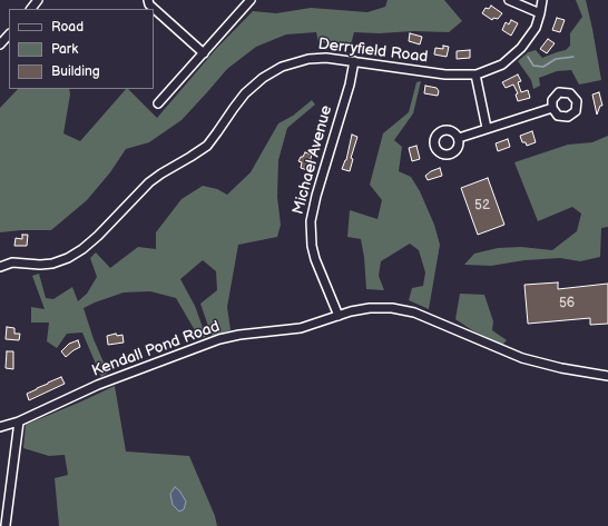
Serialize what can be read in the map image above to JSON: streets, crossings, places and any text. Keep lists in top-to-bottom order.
{
  "streets": {
    "street": ["Derryfield Road", "Michael Avenue", "Kendall Pond Road"]
  },
  "crossings": [
    ["Derryfield Road", "Michael Avenue"],
    ["Michael Avenue", "Kendall Pond Road"]
  ],
  "house_numbers": ["52", "56"],
  "legend": ["Road", "Park", "Building"]
}
